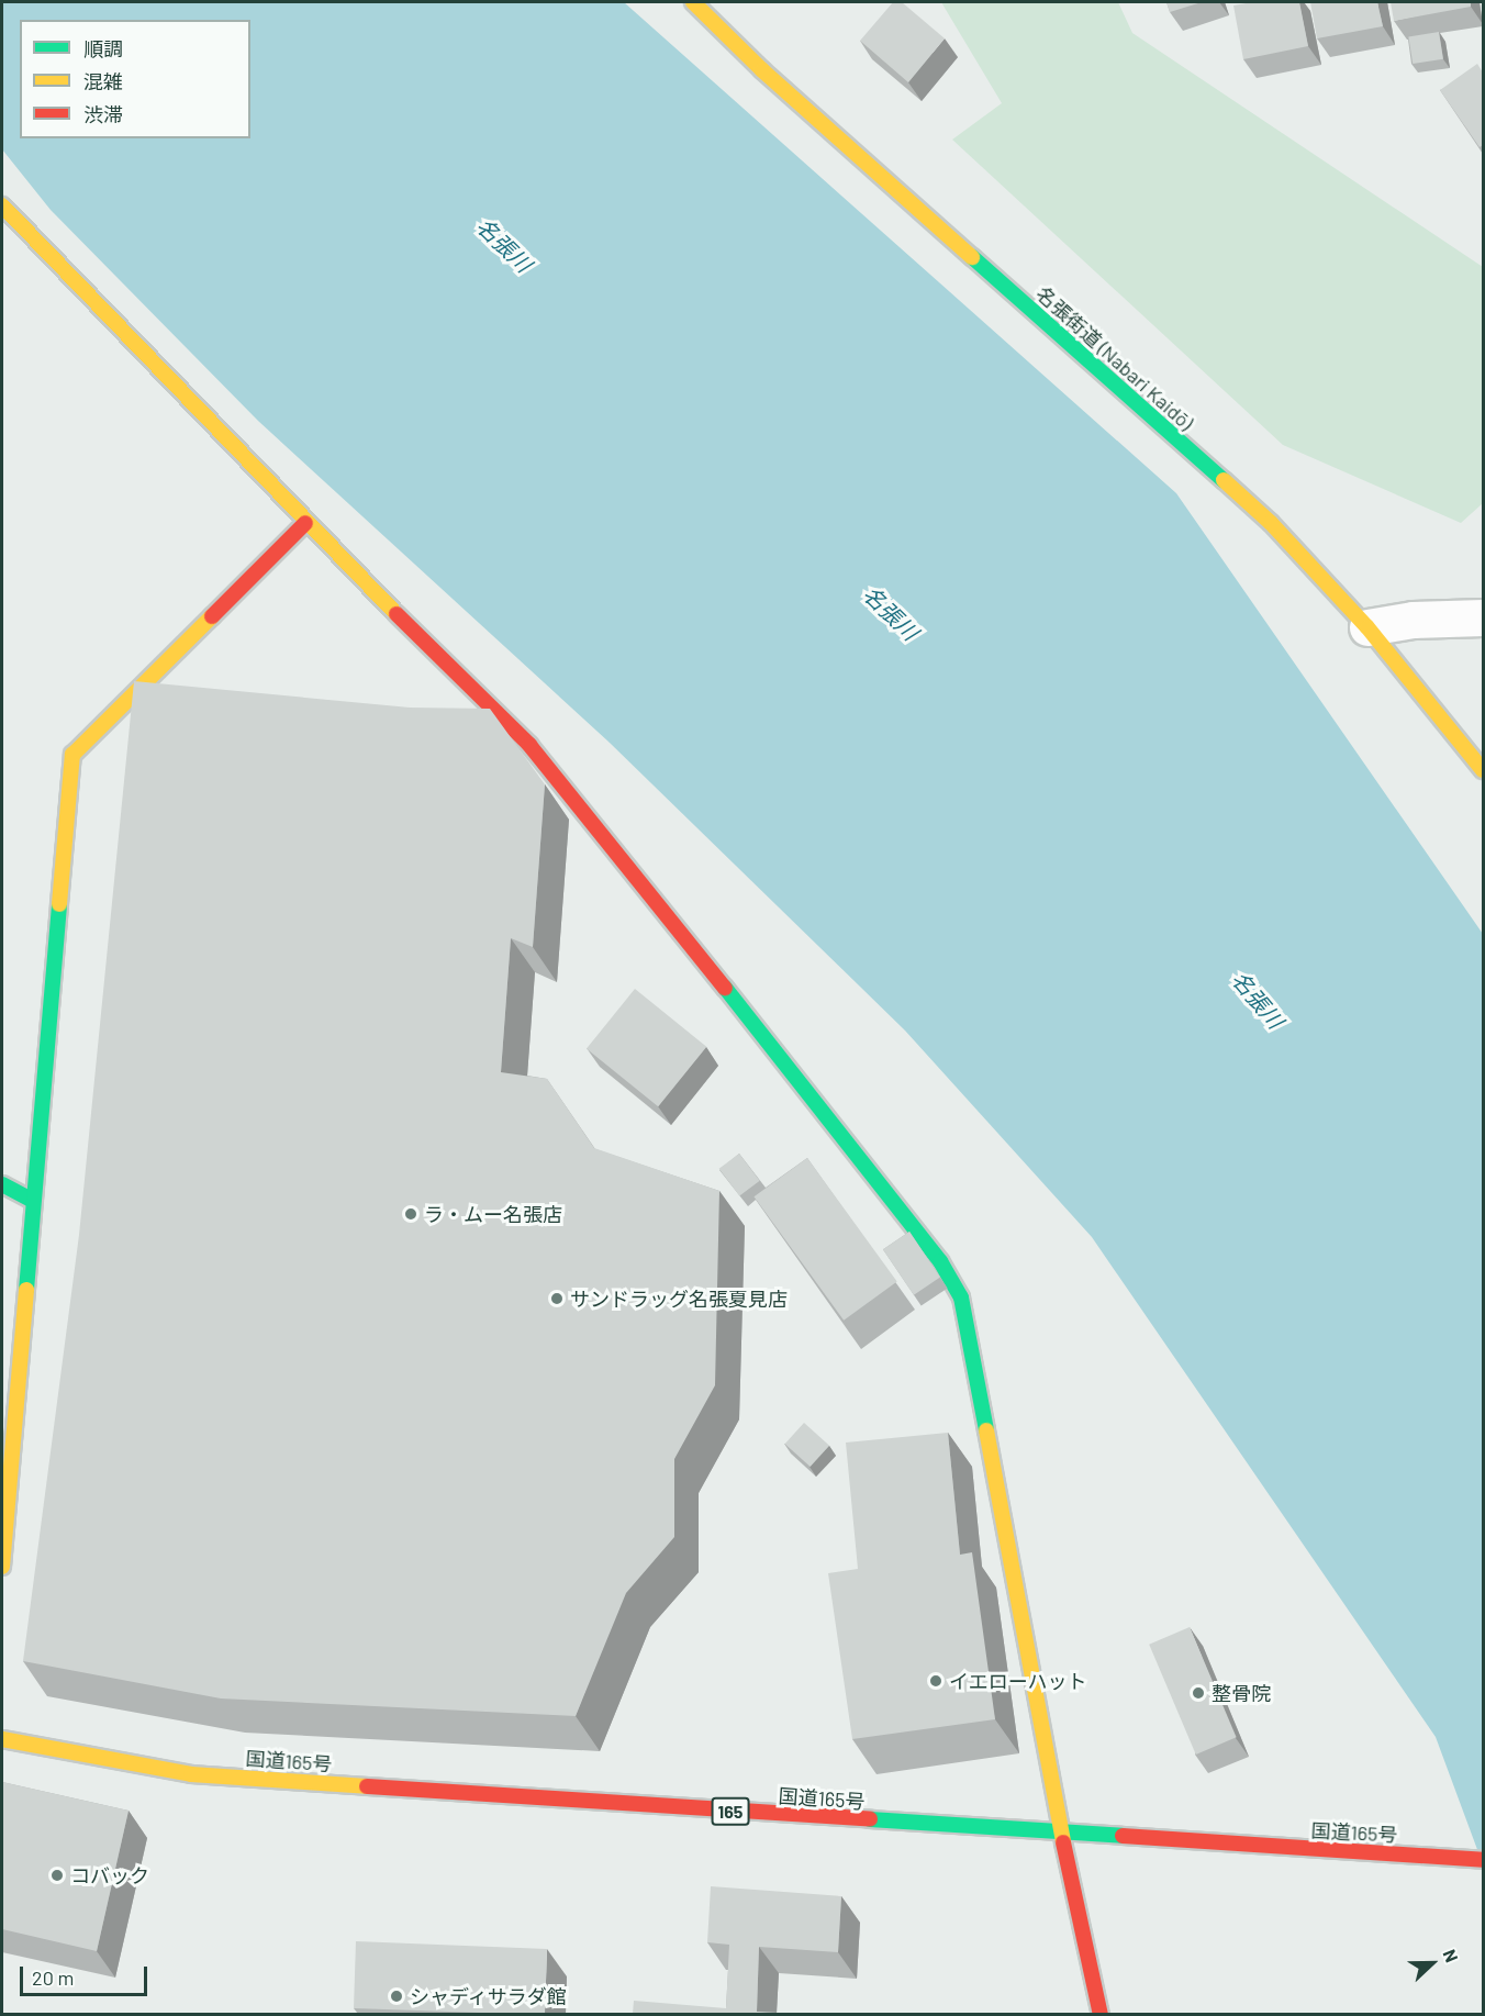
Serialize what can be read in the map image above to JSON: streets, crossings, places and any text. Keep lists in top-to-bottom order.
{
  "streets": {
    "main road": ["名張街道 (Nabari Kaidō)", "国道165号", "165"]
  },
  "water": ["名張川"],
  "places": [
    "ラ・ムー名張店",
    "サンドラッグ名張夏見店",
    "イエローハット",
    "整骨院",
    "コバック",
    "シャディサラダ館"
  ],
  "legend": ["順調", "混雑", "渋滞"],
  "scale_bar": "20 m",
  "north": "right"
}
